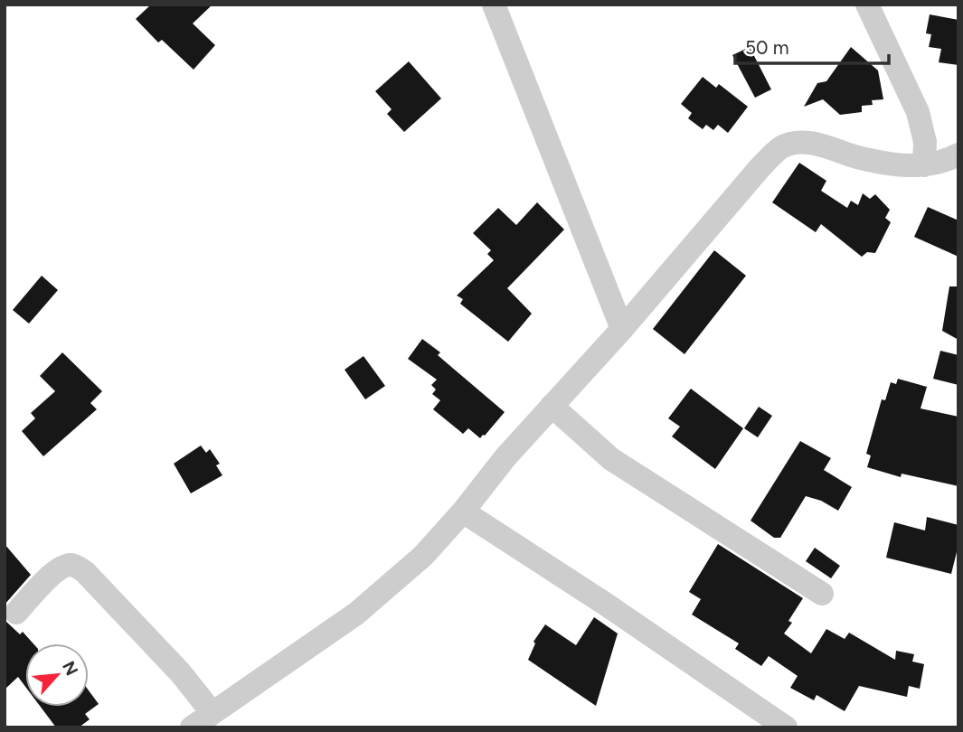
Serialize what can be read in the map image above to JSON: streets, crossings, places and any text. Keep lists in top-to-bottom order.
{
  "scale_bar": "50 m",
  "north": "top right"
}
